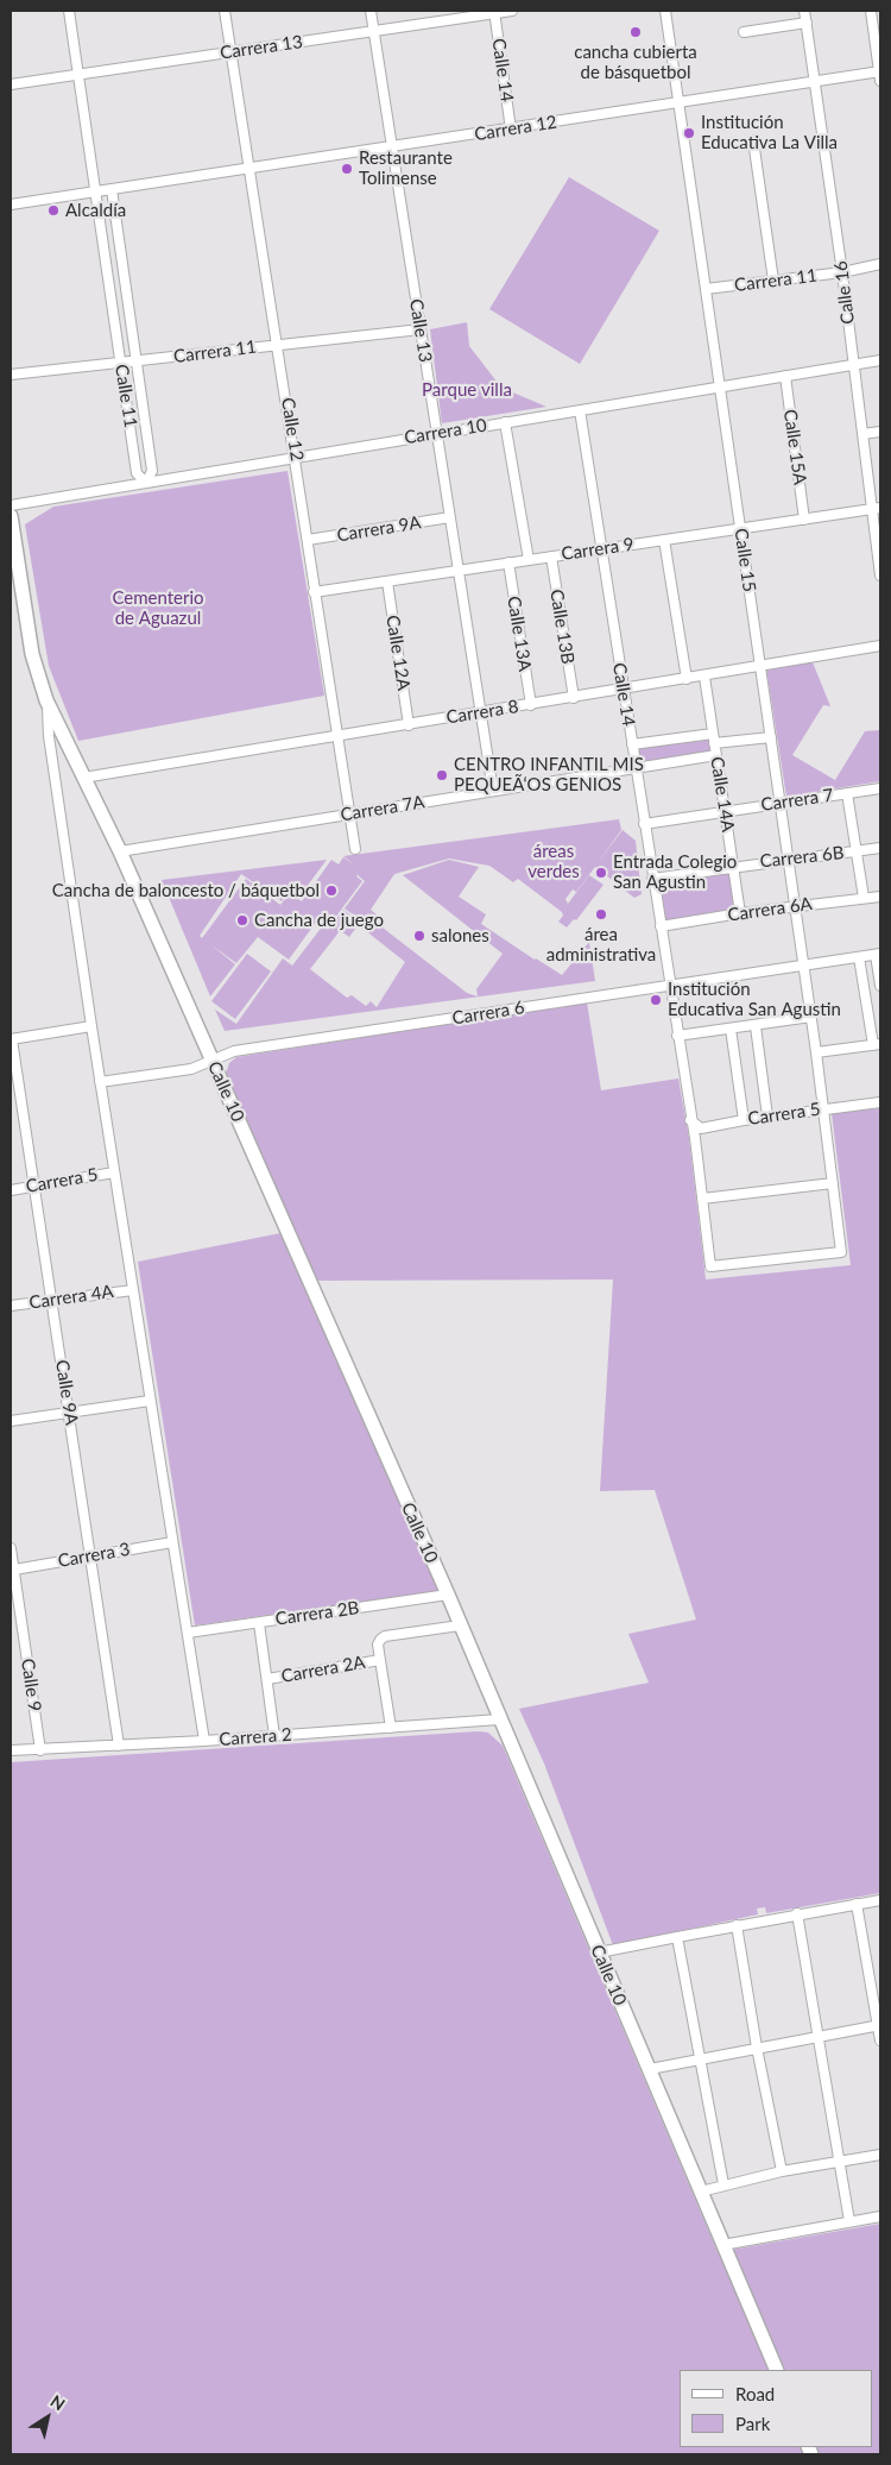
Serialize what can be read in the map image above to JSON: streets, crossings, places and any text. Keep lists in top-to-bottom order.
{
  "streets": {
    "street": [
      "Carrera 13",
      "Calle 14",
      "Carrera 12",
      "Carrera 11",
      "Calle 16",
      "Calle 13",
      "Calle 11",
      "Calle 12",
      "Carrera 10",
      "Calle 15A",
      "Carrera 9A",
      "Carrera 9",
      "Calle 15",
      "Calle 13B",
      "Calle 13A",
      "Calle 12A",
      "Carrera 8",
      "Calle 14A",
      "Carrera 7",
      "Carrera 7A",
      "Carrera 6B",
      "Carrera 6A",
      "Carrera 6",
      "Calle 10",
      "Carrera 5",
      "Carrera 4A",
      "Calle 9A",
      "Carrera 3",
      "Carrera 2B",
      "Carrera 2A",
      "Calle 9",
      "Carrera 2"
    ]
  },
  "crossings": [
    ["Carrera 13", "Calle 14"],
    ["Carrera 13", "Calle 13"],
    ["Carrera 13", "Calle 11"],
    ["Carrera 13", "Calle 12"],
    ["Calle 14", "Carrera 12"],
    ["Calle 14", "Carrera 10"],
    ["Calle 14", "Carrera 9"],
    ["Calle 14", "Calle 15"],
    ["Calle 14", "Carrera 8"],
    ["Calle 14", "Carrera 7"],
    ["Calle 14", "Carrera 7A"],
    ["Calle 14", "Carrera 6B"],
    ["Calle 14", "Carrera 6A"],
    ["Calle 14", "Carrera 6"],
    ["Calle 14", "Carrera 5"],
    ["Carrera 12", "Calle 16"],
    ["Carrera 12", "Calle 13"],
    ["Carrera 12", "Calle 11"],
    ["Carrera 12", "Calle 12"],
    ["Carrera 12", "Calle 15"],
    ["Carrera 11", "Calle 16"],
    ["Carrera 11", "Calle 13"],
    ["Carrera 11", "Calle 11"],
    ["Carrera 11", "Calle 12"],
    ["Carrera 11", "Calle 15"],
    ["Calle 16", "Carrera 10"],
    ["Calle 16", "Carrera 9"],
    ["Calle 13", "Carrera 10"],
    ["Calle 13", "Carrera 9A"],
    ["Calle 13", "Carrera 9"],
    ["Calle 13", "Carrera 8"],
    ["Calle 13", "Carrera 7A"],
    ["Calle 11", "Carrera 10"],
    ["Calle 12", "Carrera 10"],
    ["Calle 12", "Carrera 9A"],
    ["Calle 12", "Carrera 9"],
    ["Calle 12", "Carrera 8"],
    ["Calle 12", "Carrera 7A"],
    ["Carrera 10", "Calle 15A"],
    ["Carrera 10", "Calle 15"],
    ["Calle 15A", "Carrera 9"],
    ["Carrera 9", "Calle 15"],
    ["Carrera 9", "Calle 13B"],
    ["Carrera 9", "Calle 13A"],
    ["Carrera 9", "Calle 12A"],
    ["Calle 15", "Carrera 8"],
    ["Calle 15", "Carrera 7"],
    ["Calle 15", "Carrera 6B"],
    ["Calle 15", "Carrera 6A"],
    ["Calle 15", "Carrera 6"],
    ["Calle 15", "Carrera 5"],
    ["Calle 13B", "Carrera 8"],
    ["Calle 13A", "Carrera 8"],
    ["Calle 12A", "Carrera 8"],
    ["Carrera 8", "Calle 14A"],
    ["Carrera 8", "Calle 10"],
    ["Calle 14A", "Carrera 7"],
    ["Calle 14A", "Carrera 7A"],
    ["Calle 14A", "Carrera 6B"],
    ["Calle 14A", "Carrera 6A"],
    ["Carrera 7A", "Calle 10"],
    ["Carrera 6", "Calle 10"],
    ["Calle 10", "Carrera 5"],
    ["Calle 10", "Carrera 4A"],
    ["Calle 10", "Carrera 3"],
    ["Calle 10", "Carrera 2B"],
    ["Calle 10", "Carrera 2"],
    ["Carrera 5", "Calle 9A"],
    ["Carrera 4A", "Calle 9A"],
    ["Calle 9A", "Carrera 3"],
    ["Calle 9A", "Carrera 2"],
    ["Carrera 3", "Calle 9"],
    ["Calle 9", "Carrera 2"]
  ],
  "parks": ["Parque villa", "Cementerio de Aguazul", "áreas verdes"],
  "places": [
    "cancha cubierta de básquetbol",
    "Institución Educativa La Villa",
    "Restaurante Tolimense",
    "Alcaldía",
    "CENTRO INFANTIL MIS PEQUEÃ‘OS GENIOS",
    "Entrada Colegio San Agustin",
    "Cancha de baloncesto / báquetbol",
    "área administrativa",
    "Cancha de juego",
    "salones",
    "Institución Educativa San Agustin"
  ],
  "legend": ["Road", "Park"],
  "north": "top right"
}
